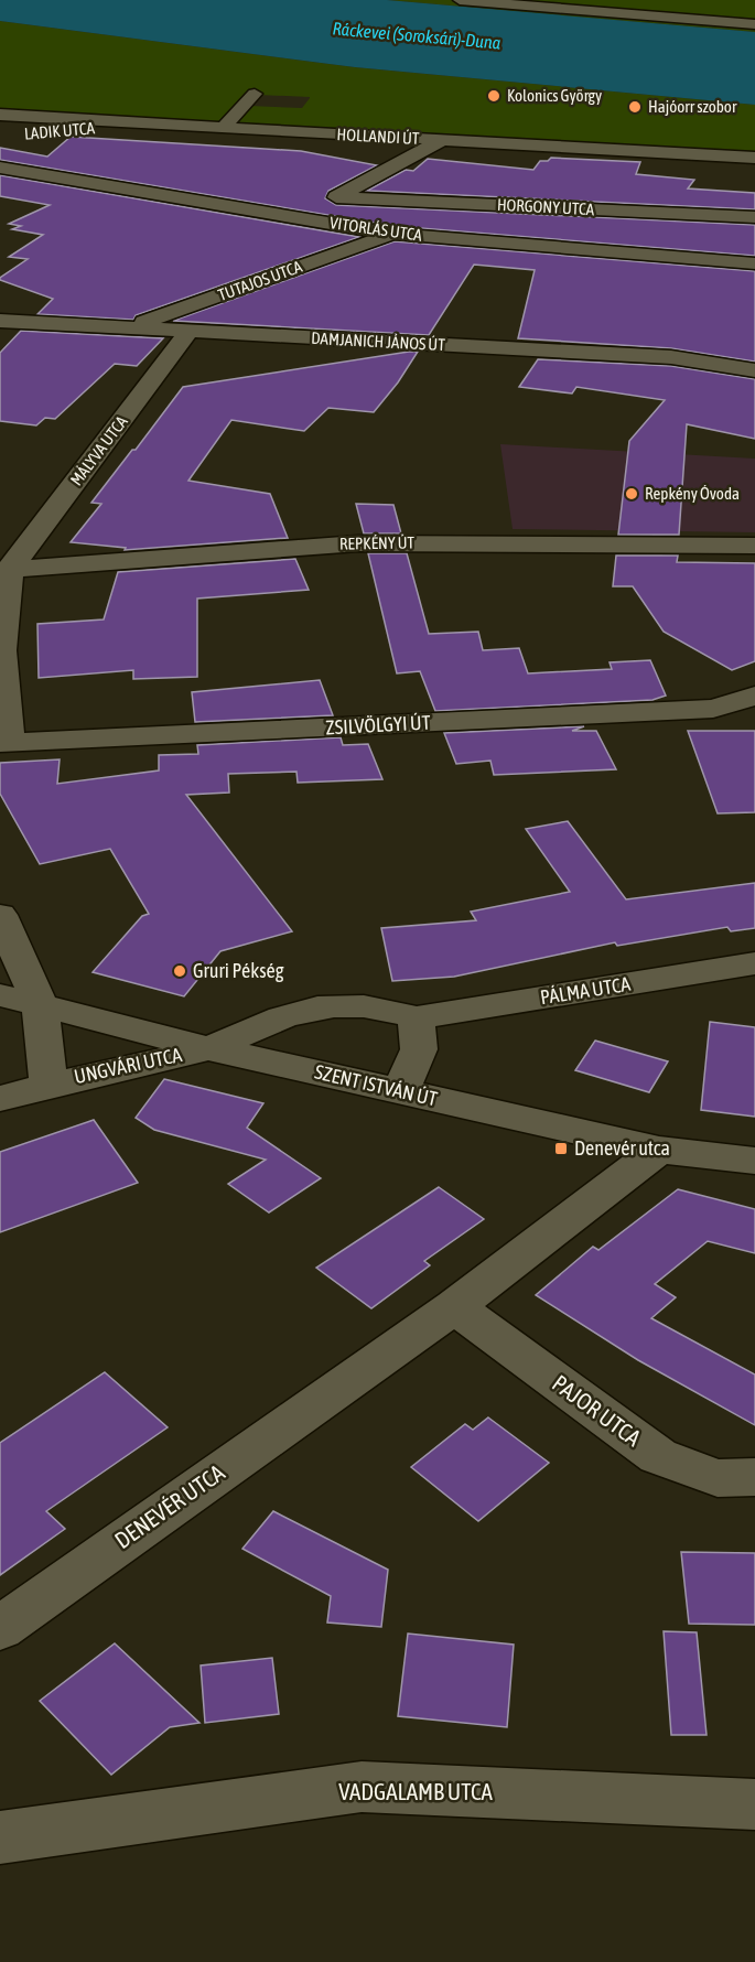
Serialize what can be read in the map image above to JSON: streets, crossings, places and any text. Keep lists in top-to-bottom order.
{
  "streets": {
    "street": [
      "LADIK UTCA",
      "HOLLANDI ÚT",
      "HORGONY UTCA",
      "VITORLÁS UTCA",
      "TUTAJOS UTCA",
      "DAMJANICH JÁNOS ÚT",
      "MÁLYVA UTCA",
      "REPKÉNY ÚT",
      "ZSILVÖLGYI ÚT",
      "PÁLMA UTCA",
      "UNGVÁRI UTCA",
      "SZENT ISTVÁN ÚT",
      "PAJOR UTCA",
      "DENEVÉR UTCA",
      "VADGALAMB UTCA"
    ]
  },
  "crossings": [
    ["LADIK UTCA", "HOLLANDI ÚT"],
    ["VITORLÁS UTCA", "TUTAJOS UTCA"],
    ["TUTAJOS UTCA", "DAMJANICH JÁNOS ÚT"],
    ["DAMJANICH JÁNOS ÚT", "MÁLYVA UTCA"],
    ["MÁLYVA UTCA", "REPKÉNY ÚT"],
    ["PÁLMA UTCA", "UNGVÁRI UTCA"],
    ["PÁLMA UTCA", "SZENT ISTVÁN ÚT"],
    ["UNGVÁRI UTCA", "SZENT ISTVÁN ÚT"],
    ["SZENT ISTVÁN ÚT", "DENEVÉR UTCA"],
    ["PAJOR UTCA", "DENEVÉR UTCA"]
  ],
  "water": ["Ráckevei (Soroksári)-Duna"],
  "places": {
    "other": [
      "Kolonics György",
      "Hajóorr szobor",
      "Repkény Óvoda",
      "Gruri Pékség"
    ],
    "transit": ["Denevér utca"]
  }
}
